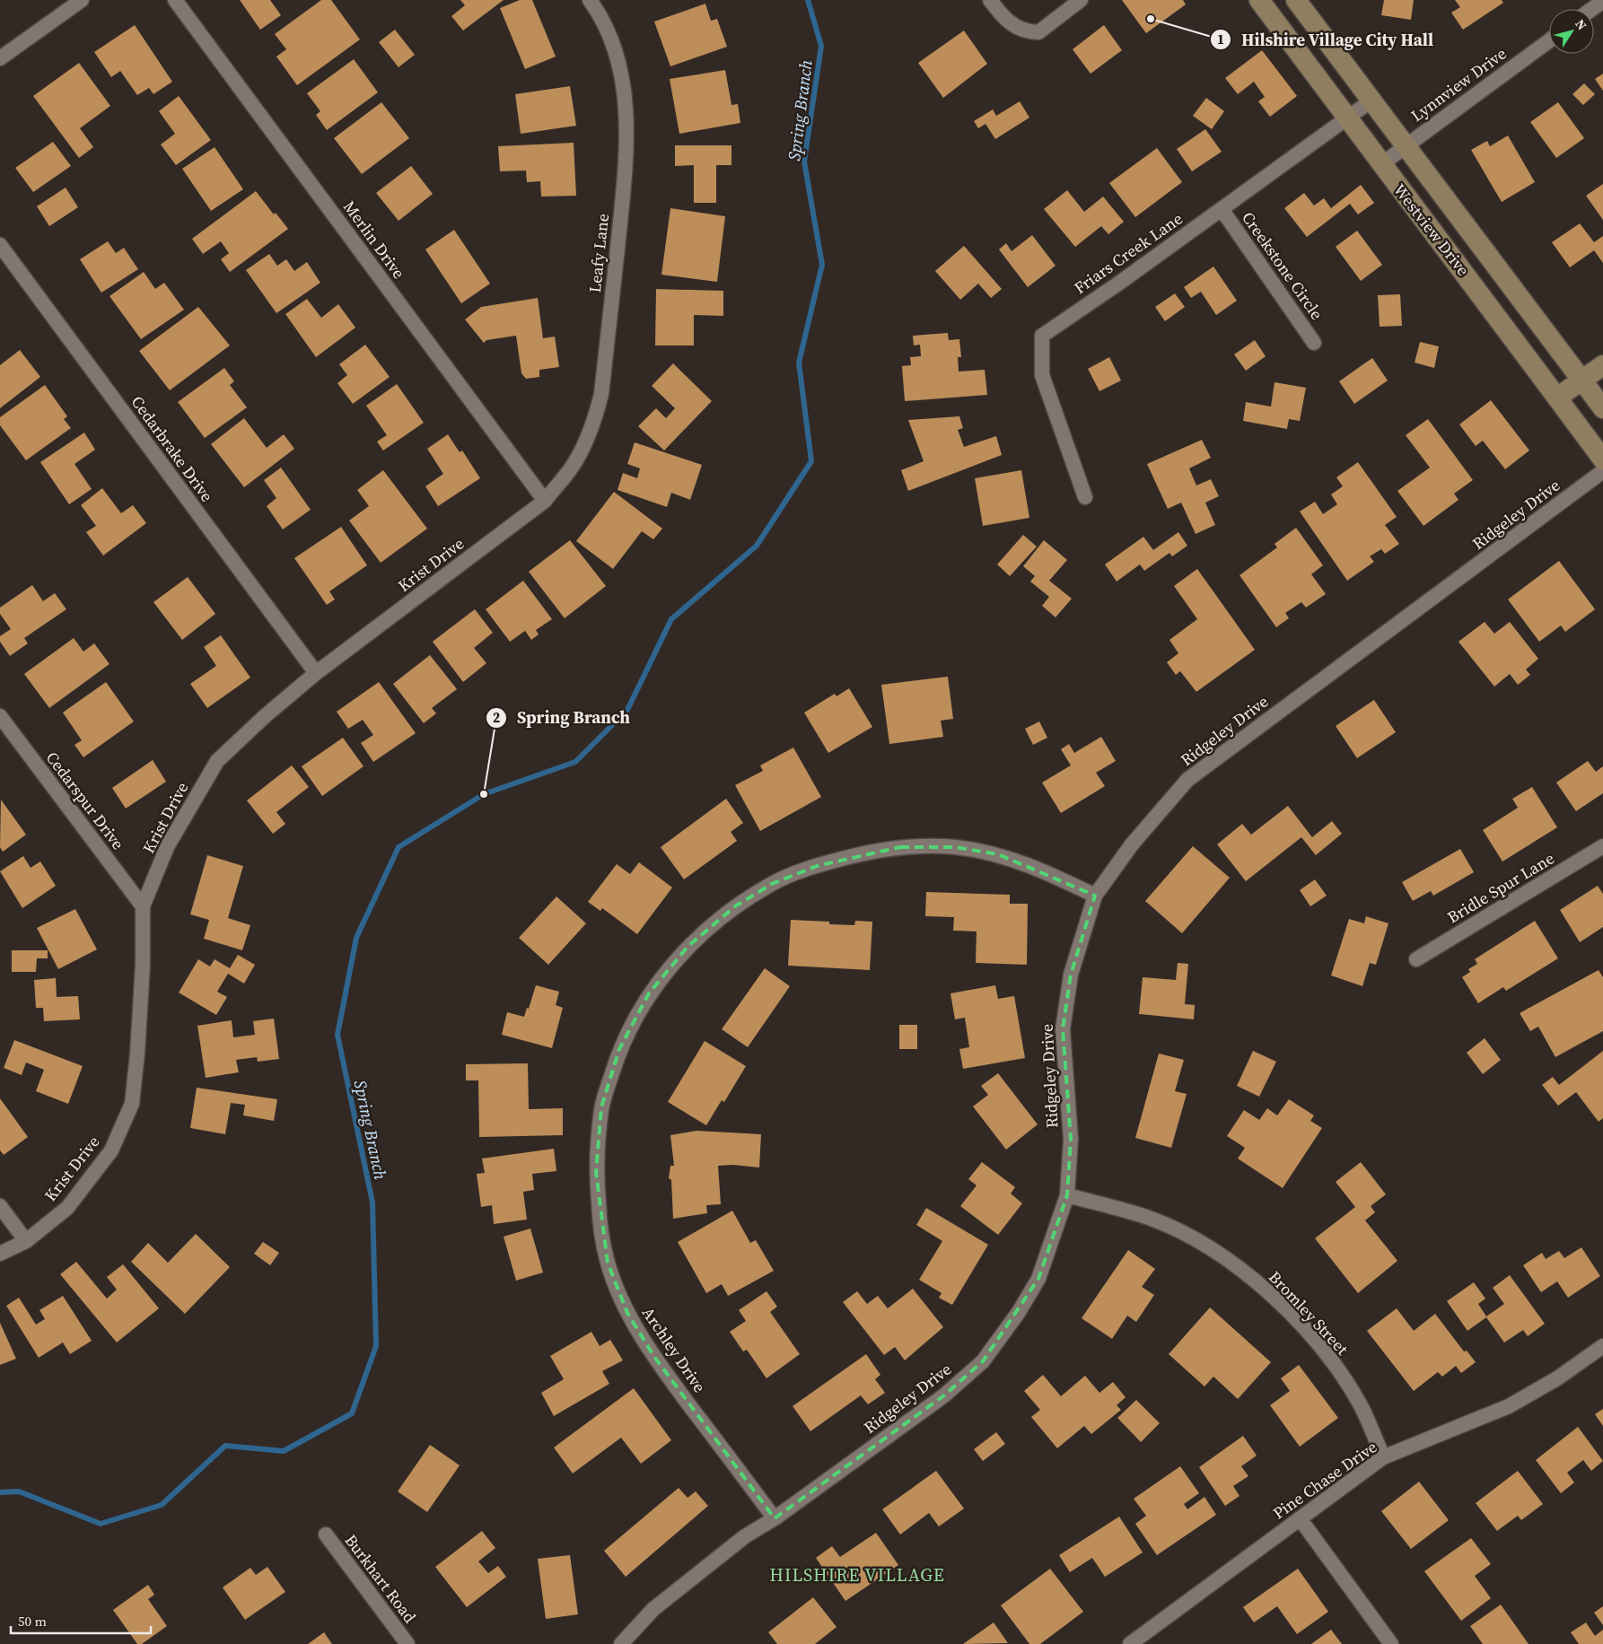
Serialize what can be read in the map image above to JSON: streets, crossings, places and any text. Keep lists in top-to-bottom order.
{
  "streets": {
    "main road": ["Westview Drive"],
    "street": [
      "Lynnview Drive",
      "Merlin Drive",
      "Leafy Lane",
      "Friars Creek Lane",
      "Creekstone Circle",
      "Cedarbrake Drive",
      "Ridgeley Drive",
      "Krist Drive",
      "Cedarspur Drive",
      "Bridle Spur Lane",
      "Bromley Street",
      "Archley Drive",
      "Pine Chase Drive",
      "Burkhart Road"
    ]
  },
  "crossings": [
    ["Lynnview Drive", "Westview Drive"],
    ["Westview Drive", "Friars Creek Lane"],
    ["Merlin Drive", "Leafy Lane"],
    ["Merlin Drive", "Krist Drive"],
    ["Leafy Lane", "Krist Drive"],
    ["Friars Creek Lane", "Creekstone Circle"],
    ["Cedarbrake Drive", "Krist Drive"],
    ["Ridgeley Drive", "Bromley Street"],
    ["Ridgeley Drive", "Archley Drive"],
    ["Krist Drive", "Cedarspur Drive"],
    ["Bromley Street", "Pine Chase Drive"]
  ],
  "districts": ["HILSHIRE VILLAGE"],
  "water": ["Spring Branch"],
  "places": ["Hilshire Village City Hall", "Spring Branch"],
  "scale_bar": "50 m",
  "north": "top right"
}
